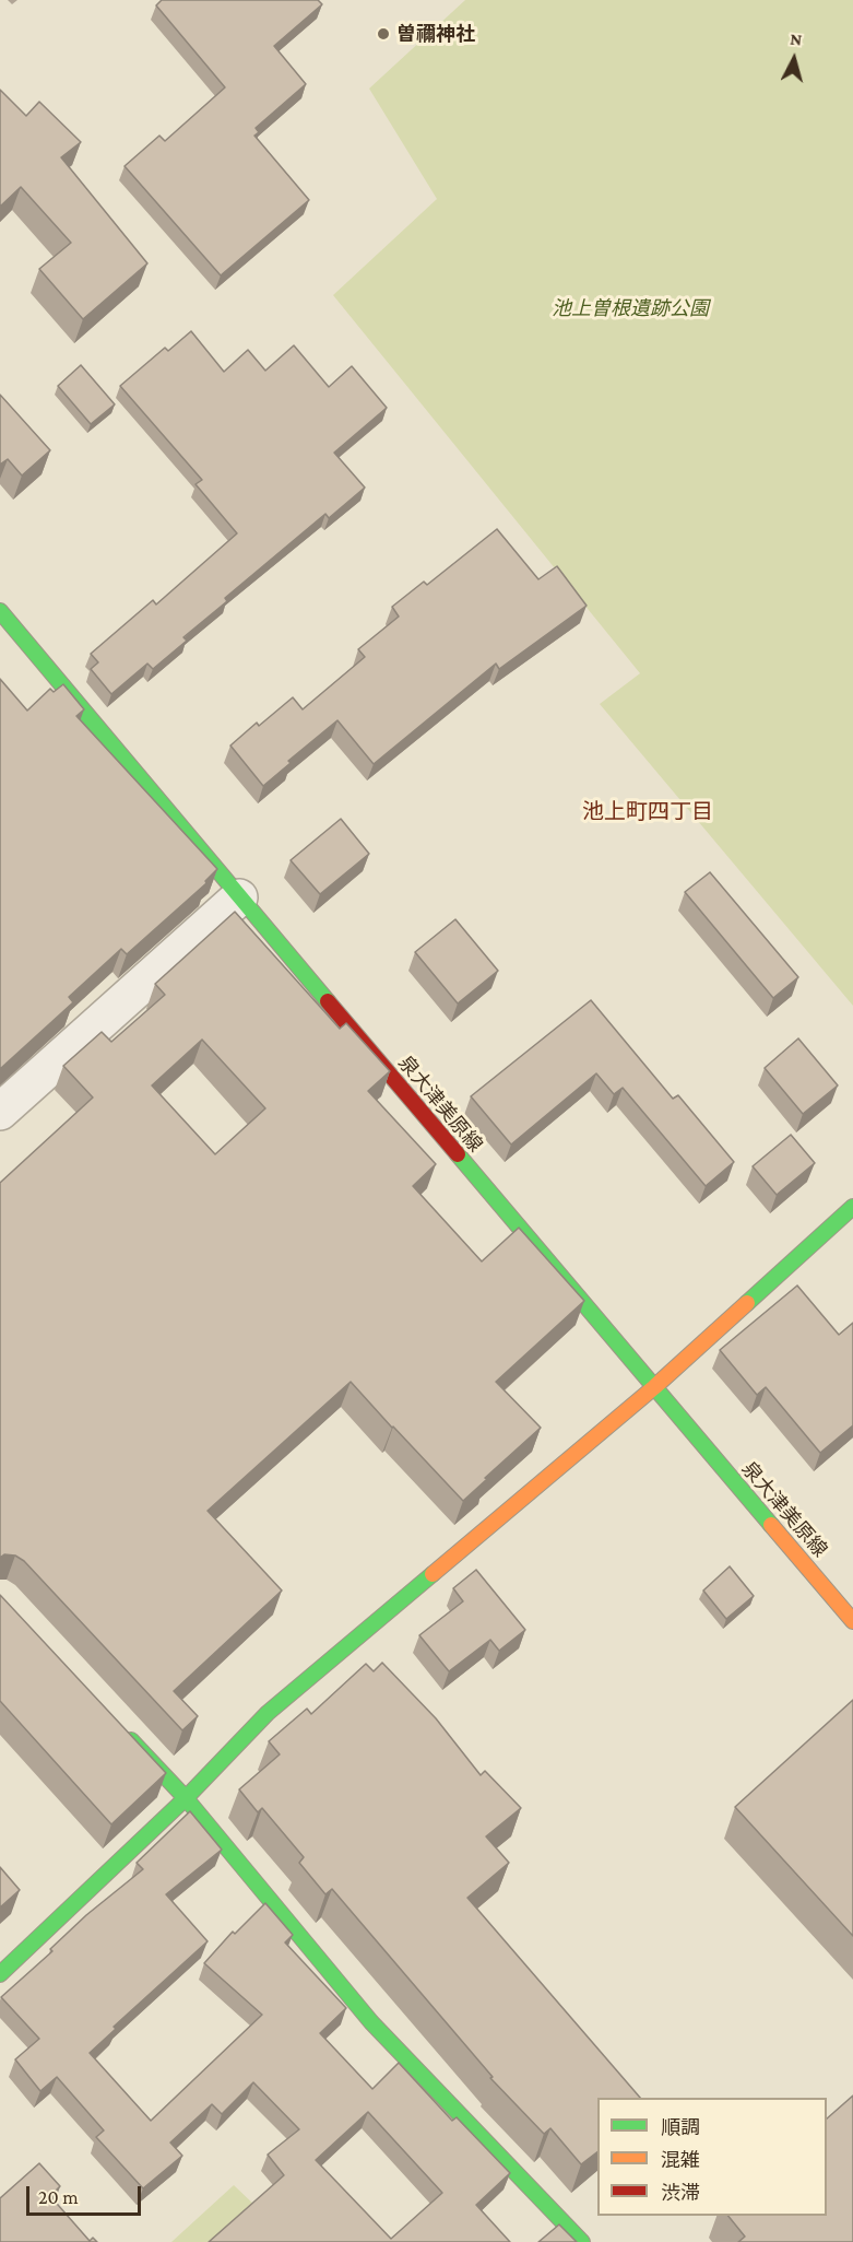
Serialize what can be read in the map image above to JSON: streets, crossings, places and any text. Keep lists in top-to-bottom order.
{
  "streets": {
    "street": ["泉大津美原線"]
  },
  "districts": ["池上町四丁目"],
  "parks": ["池上曽根遺跡公園"],
  "places": ["曽禰神社"],
  "legend": ["順調", "混雑", "渋滞"],
  "scale_bar": "20 m",
  "north": "top"
}
